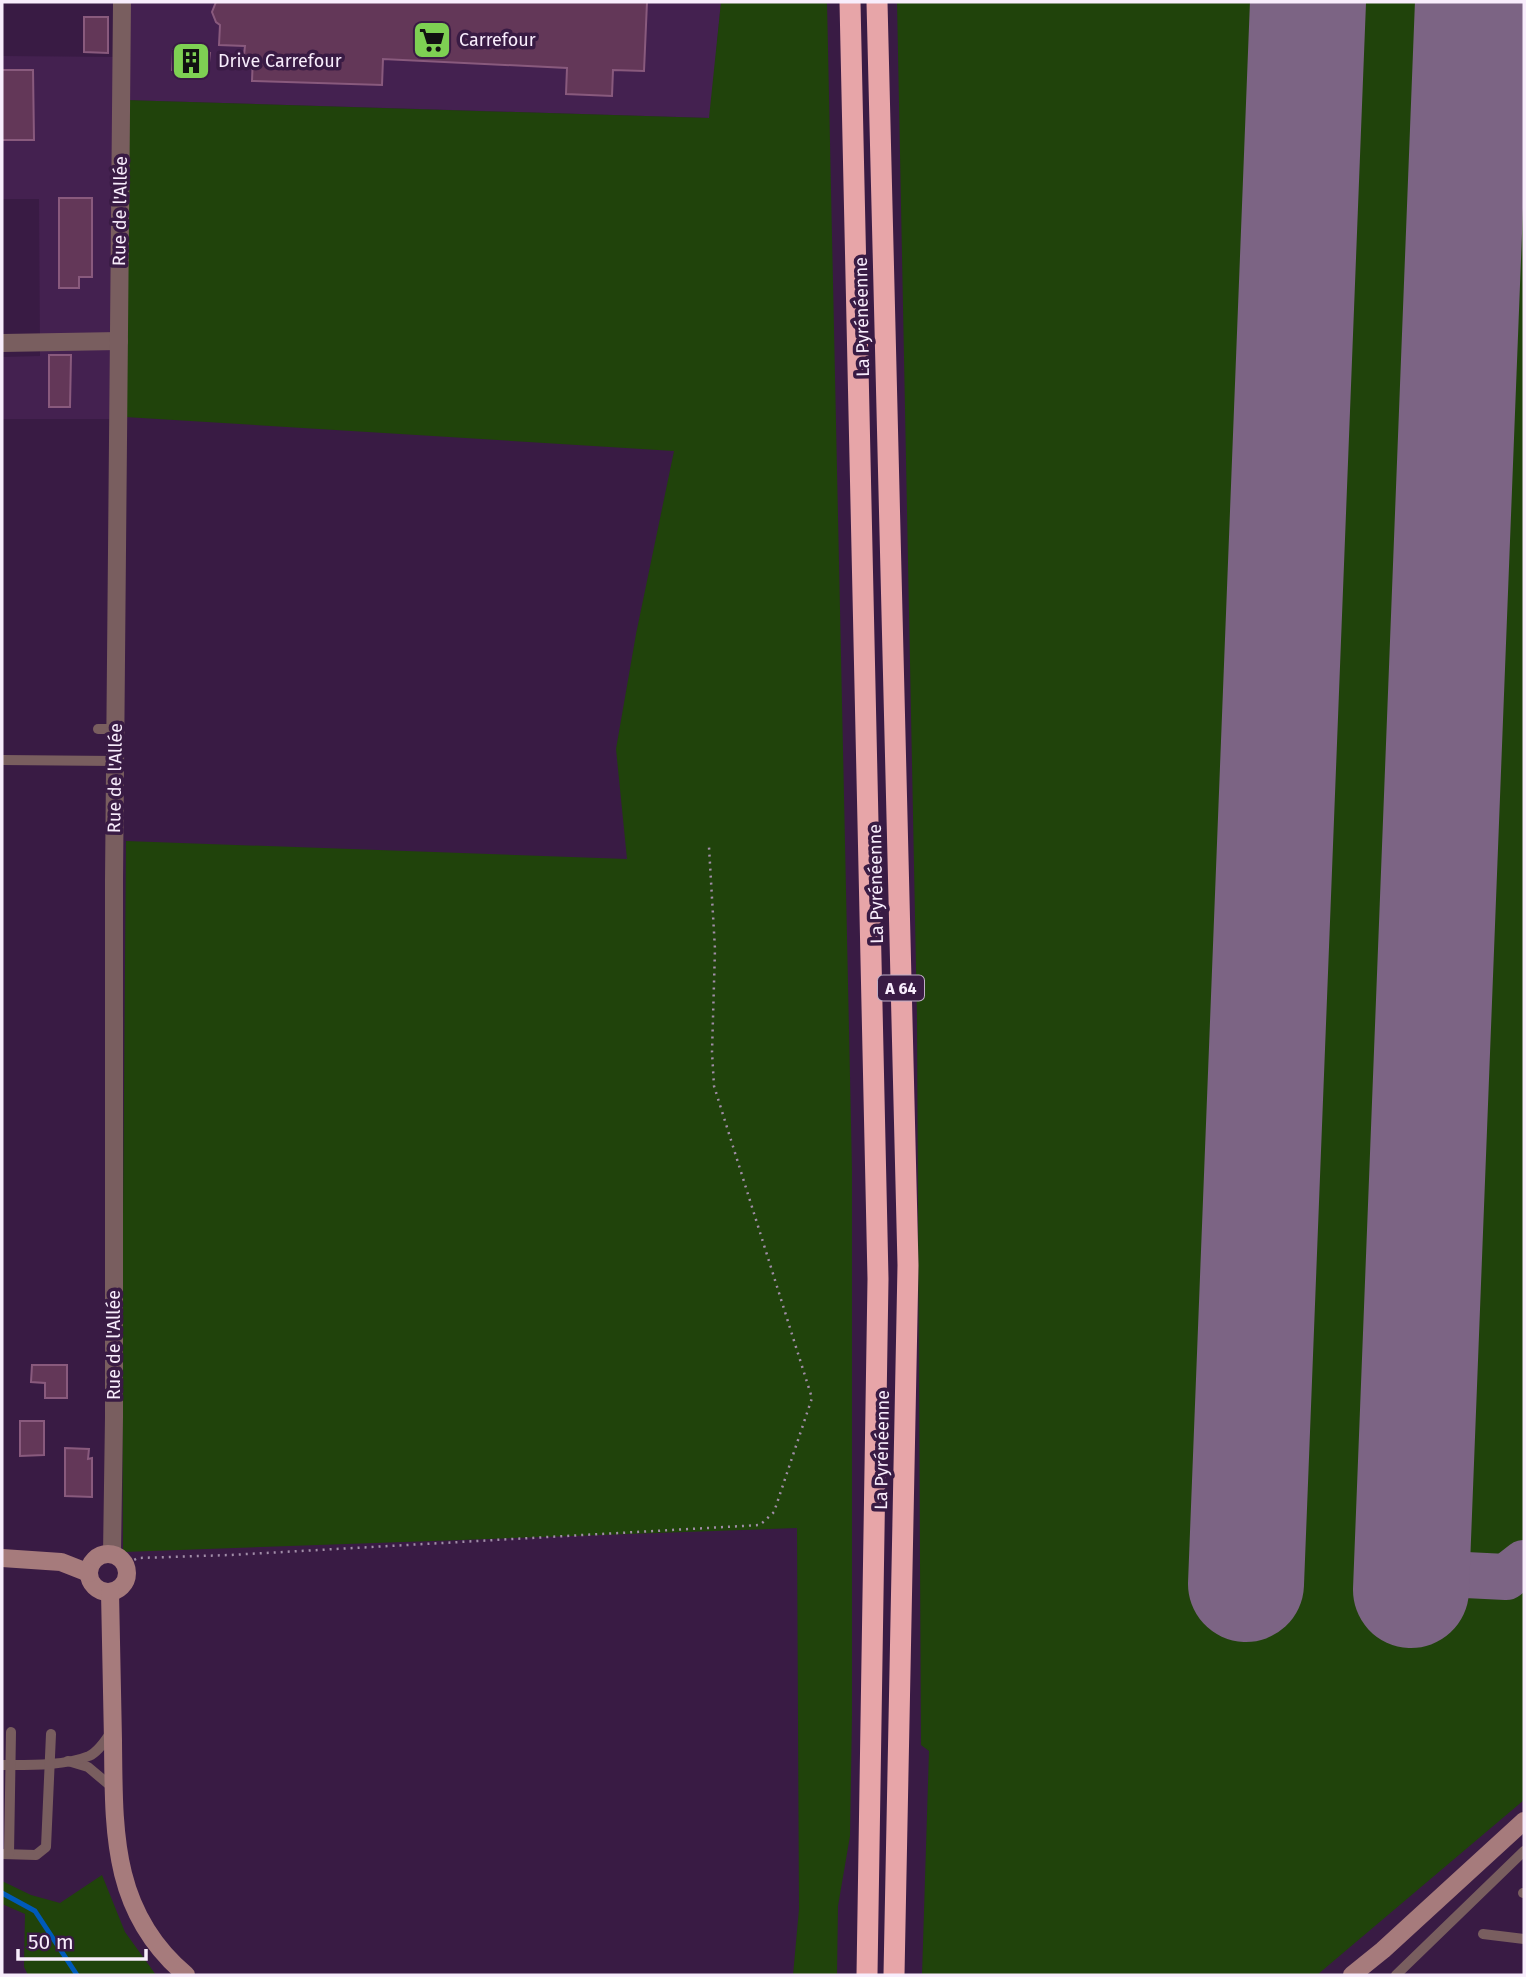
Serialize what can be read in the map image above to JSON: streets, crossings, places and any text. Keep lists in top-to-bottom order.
{
  "streets": {
    "highway": ["La Pyrénéenne", "A 64"],
    "street": ["Rue de l'Allée"]
  },
  "places": {
    "supermarket": ["Carrefour"],
    "building": ["Drive Carrefour"]
  },
  "scale_bar": "50 m"
}
